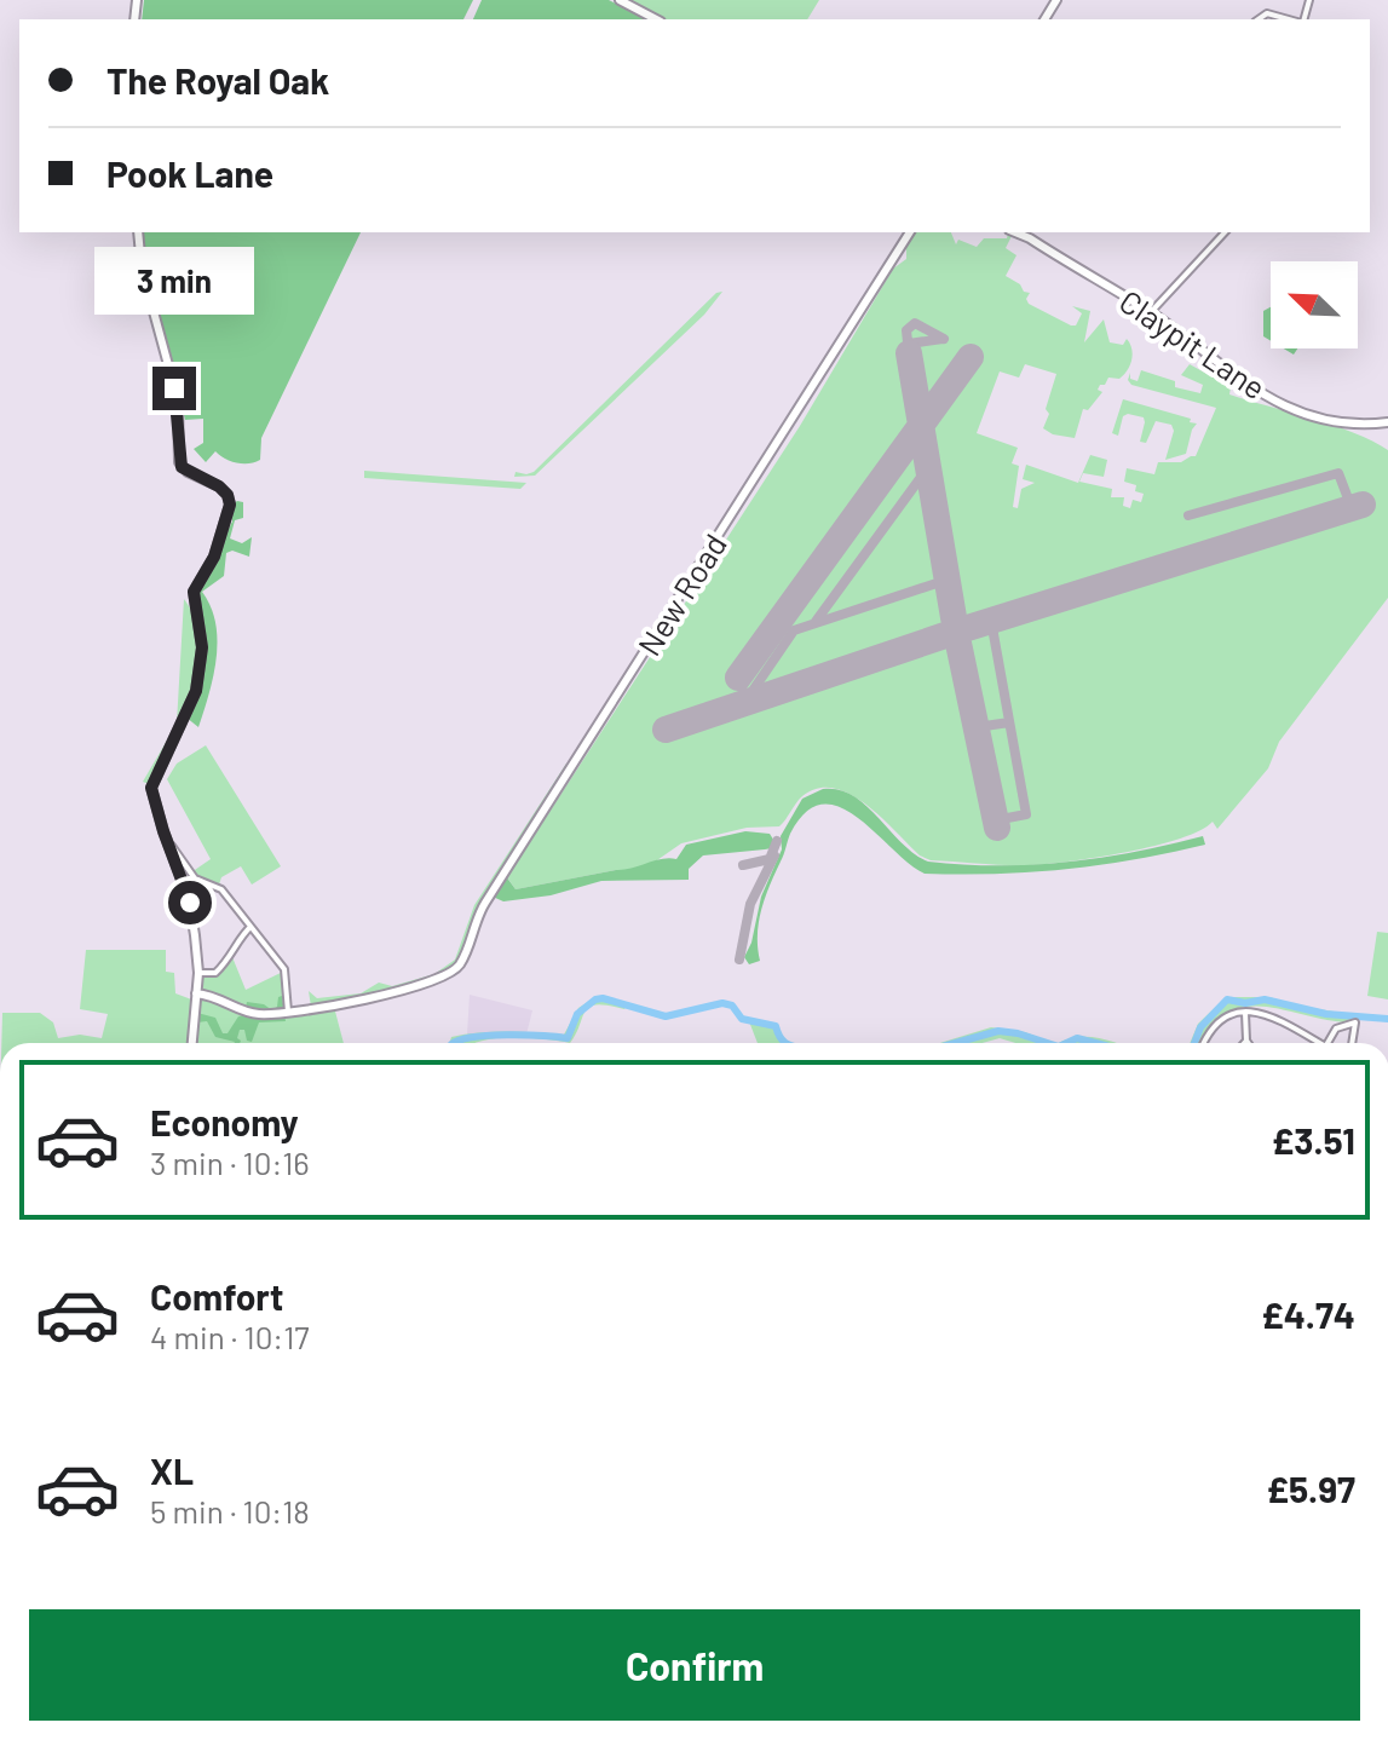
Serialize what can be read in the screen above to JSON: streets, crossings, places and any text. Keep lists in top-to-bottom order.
{
  "streets": {
    "street": ["Claypit Lane", "New Road"]
  },
  "north": "top left",
  "page": {
    "banner": ["The Royal Oak", "Pook Lane"],
    "bubble": "3 min",
    "list": [
      {
        "name": "Economy",
        "note": "3 min · 10:16",
        "value": "£3.51"
      },
      {
        "name": "Comfort",
        "note": "4 min · 10:17",
        "value": "£4.74"
      },
      {
        "name": "XL",
        "note": "5 min · 10:18",
        "value": "£5.97"
      }
    ],
    "buttons": "Confirm"
  }
}
